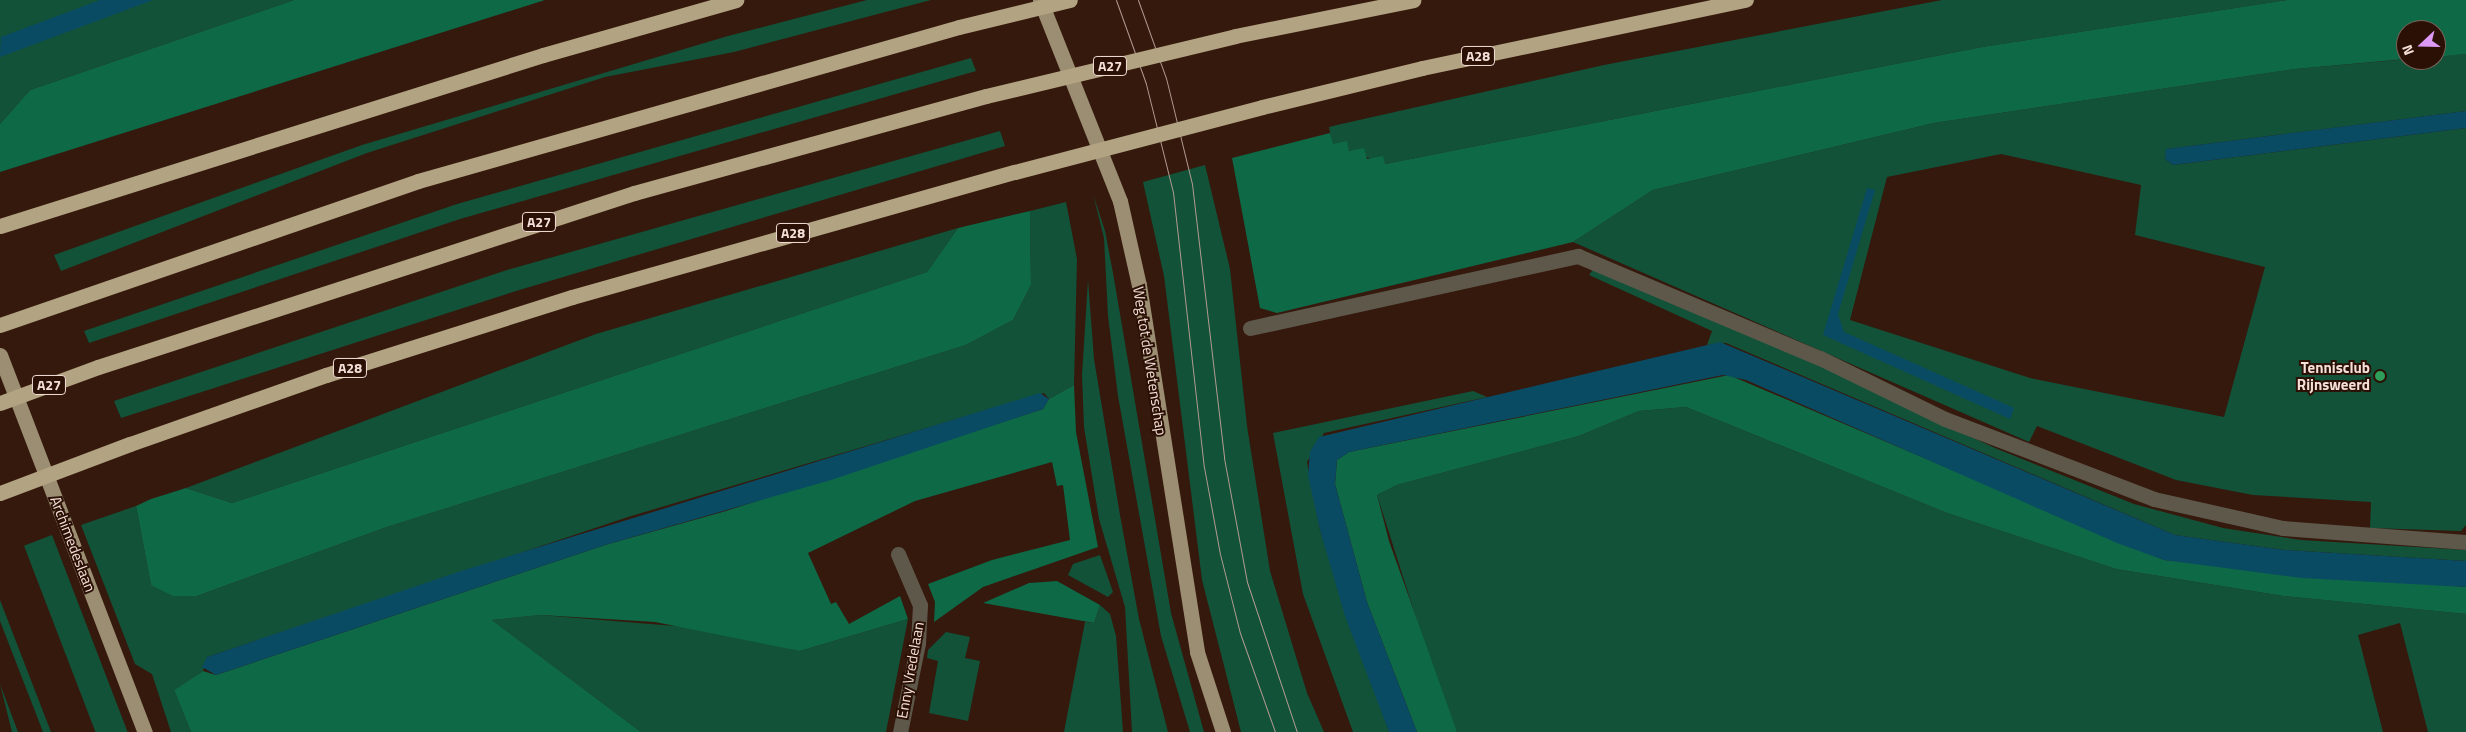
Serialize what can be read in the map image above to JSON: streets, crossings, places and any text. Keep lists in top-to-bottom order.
{
  "streets": {
    "highway": ["A28", "A27"],
    "main road": ["Weg tot de Wetenschap", "Archimedeslaan"],
    "street": ["Enny Vredelaan"]
  },
  "places": ["Tennisclub Rijnsweerd"],
  "north": "left"
}
